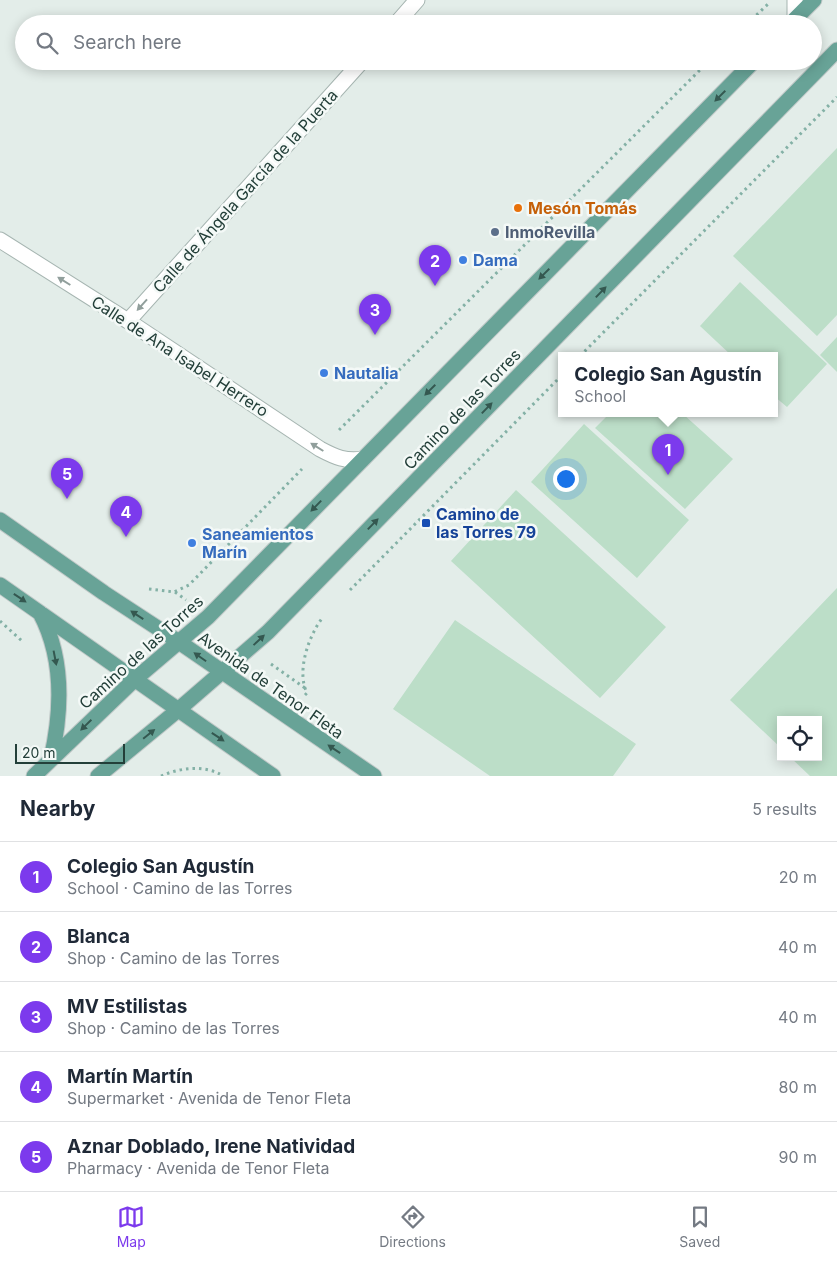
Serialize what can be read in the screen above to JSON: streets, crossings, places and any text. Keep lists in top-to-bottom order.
{
  "streets": {
    "main road": ["Camino de las Torres", "Avenida de Tenor Fleta"],
    "street": ["Calle de Ángela García de la Puerta", "Calle de Ana Isabel Herrero"]
  },
  "crossings": [
    ["Calle de Ángela García de la Puerta", "Calle de Ana Isabel Herrero"],
    ["Calle de Ana Isabel Herrero", "Camino de las Torres"],
    ["Camino de las Torres", "Avenida de Tenor Fleta"]
  ],
  "one_way": ["Calle de Ángela García de la Puerta", "Calle de Ana Isabel Herrero"],
  "places": {
    "other": [
      "Mesón Tomás",
      "InmoRevilla",
      "Dama",
      "Nautalia",
      "Saneamientos Marín"
    ],
    "transit": ["Camino de las Torres 79"]
  },
  "scale_bar": "20 m",
  "page": {
    "search": "Search here",
    "pins": [
      "2",
      "3",
      "1",
      "5",
      "4"
    ],
    "popup": ["Colegio San Agustín", "School"],
    "scale": "20 m",
    "heading": ["Nearby", "5 results"],
    "list": [
      {
        "mark": "1",
        "name": "Colegio San Agustín",
        "note": "School · Camino de las Torres",
        "value": "20 m"
      },
      {
        "mark": "2",
        "name": "Blanca",
        "note": "Shop · Camino de las Torres",
        "value": "40 m"
      },
      {
        "mark": "3",
        "name": "MV Estilistas",
        "note": "Shop · Camino de las Torres",
        "value": "40 m"
      },
      {
        "mark": "4",
        "name": "Martín Martín",
        "note": "Supermarket · Avenida de Tenor Fleta",
        "value": "80 m"
      },
      {
        "mark": "5",
        "name": "Aznar Doblado, Irene Natividad",
        "note": "Pharmacy · Avenida de Tenor Fleta",
        "value": "90 m"
      }
    ],
    "nav": ["Map", "Directions", "Saved"]
  }
}
